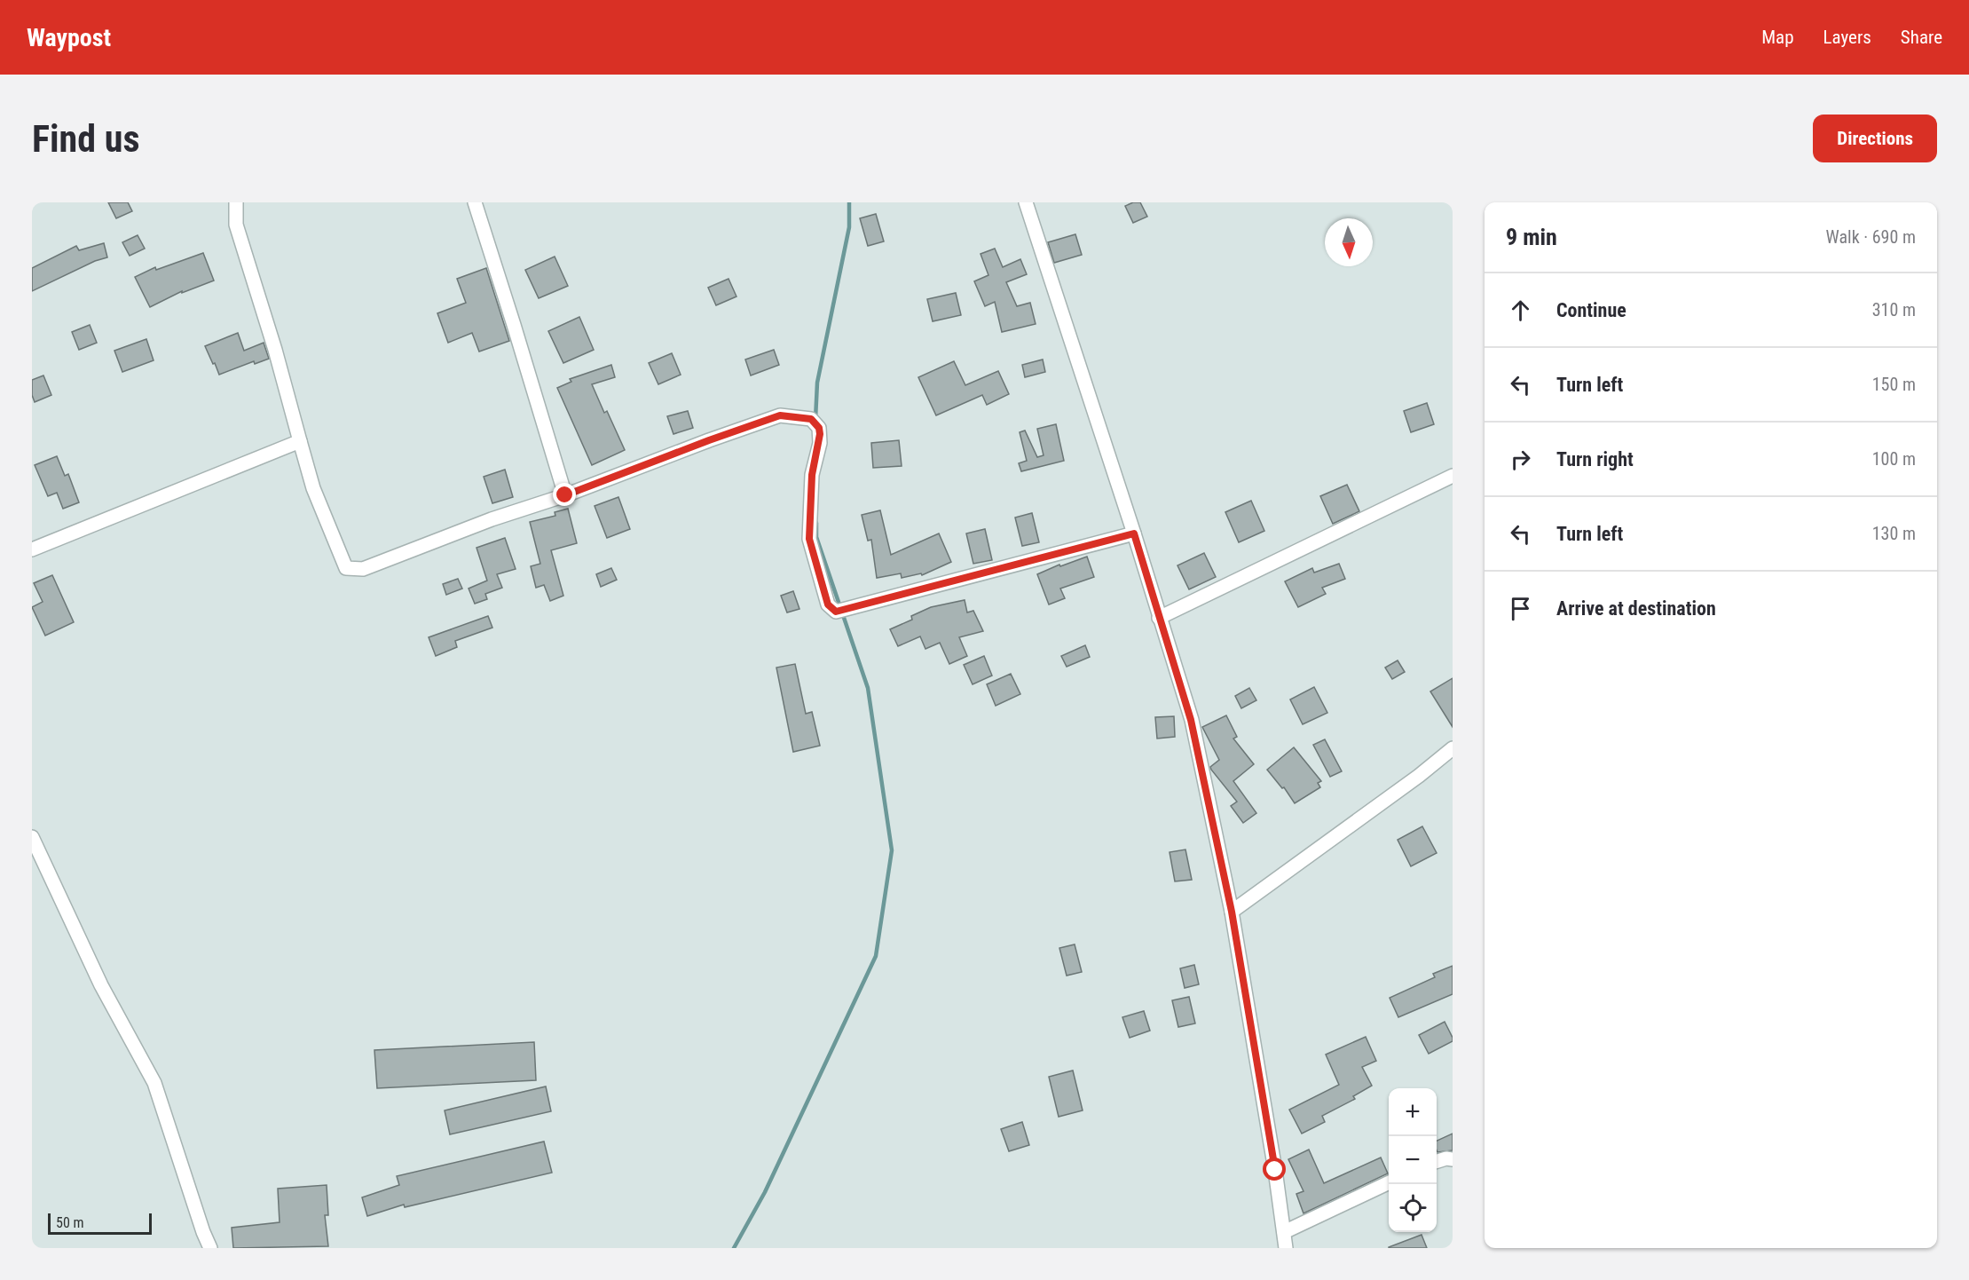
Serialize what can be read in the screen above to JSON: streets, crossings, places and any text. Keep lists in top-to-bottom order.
{
  "scale_bar": "50 m",
  "north": "bottom",
  "page": {
    "header": "Waypost",
    "nav": ["Map", "Layers", "Share"],
    "buttons": "Directions",
    "title": "Find us",
    "heading": ["9 min", "Walk · 690 m"],
    "list": [
      ["Continue", "310 m"],
      ["Turn left", "150 m"],
      ["Turn right", "100 m"],
      ["Turn left", "130 m"],
      "Arrive at destination"
    ],
    "map_buttons": ["+", "−"],
    "scale": "50 m"
  }
}
